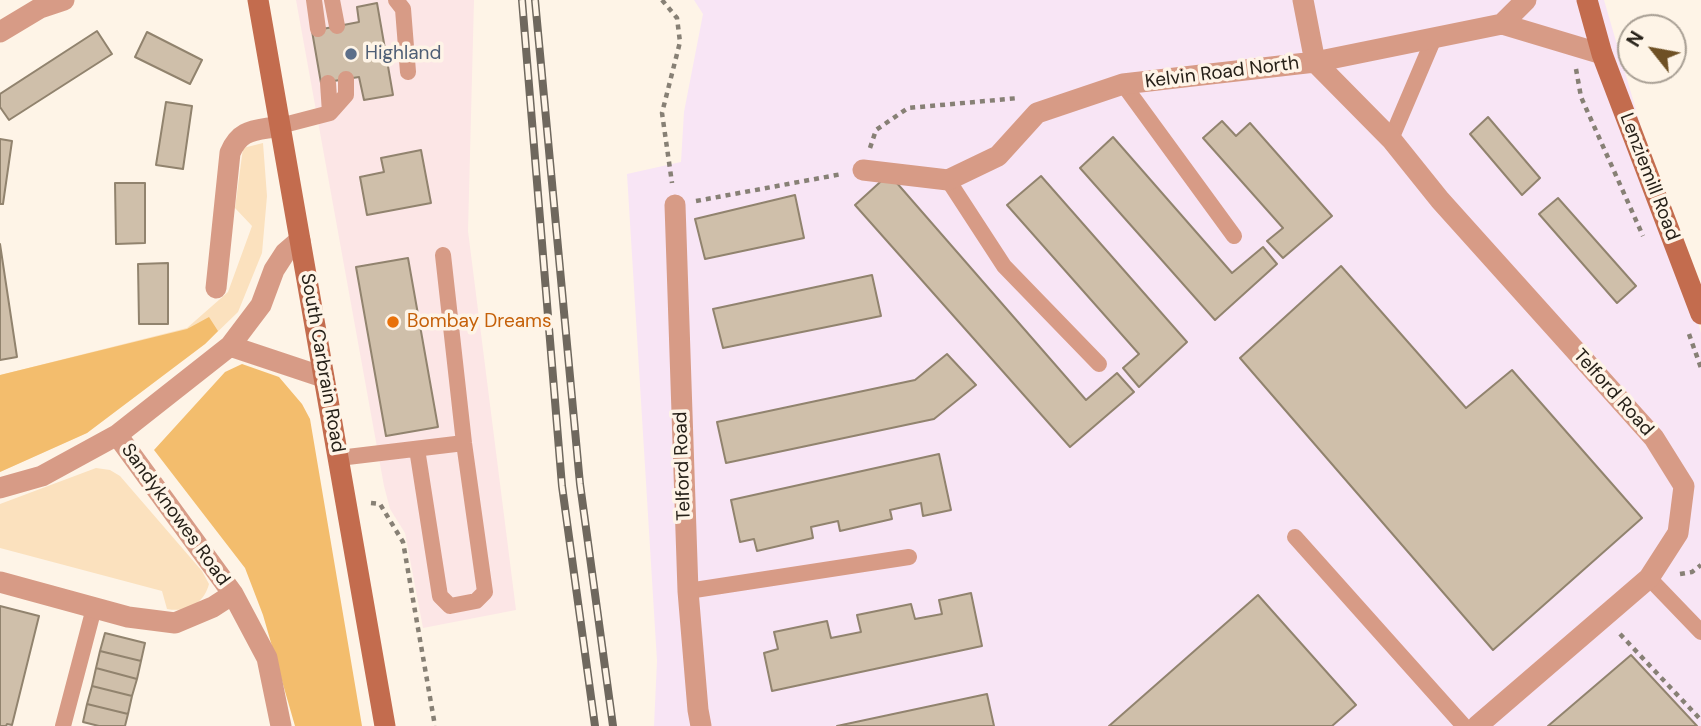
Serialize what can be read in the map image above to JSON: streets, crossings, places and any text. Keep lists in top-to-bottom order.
{
  "streets": {
    "street": [
      "Kelvin Road North",
      "Lenziemill Road",
      "South Carbrain Road",
      "Telford Road",
      "Sandyknowes Road"
    ]
  },
  "crossings": [
    ["Kelvin Road North", "Lenziemill Road"],
    ["Kelvin Road North", "Telford Road"]
  ],
  "places": ["Highland", "Bombay Dreams"],
  "north": "top left"
}
